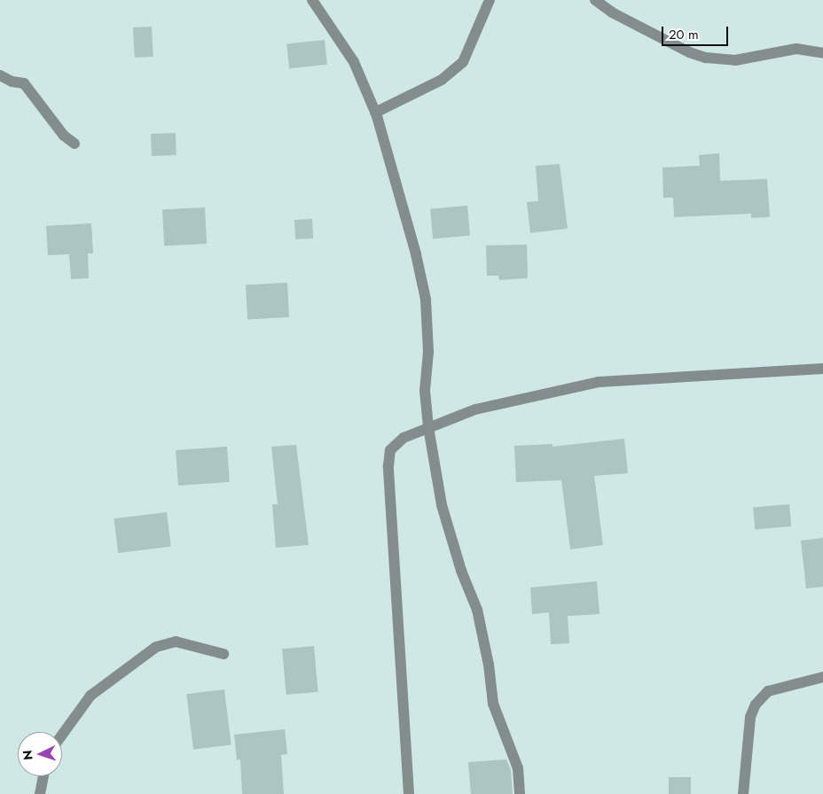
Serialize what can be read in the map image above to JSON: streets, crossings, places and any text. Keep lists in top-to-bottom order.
{
  "scale_bar": "20 m",
  "north": "left"
}
